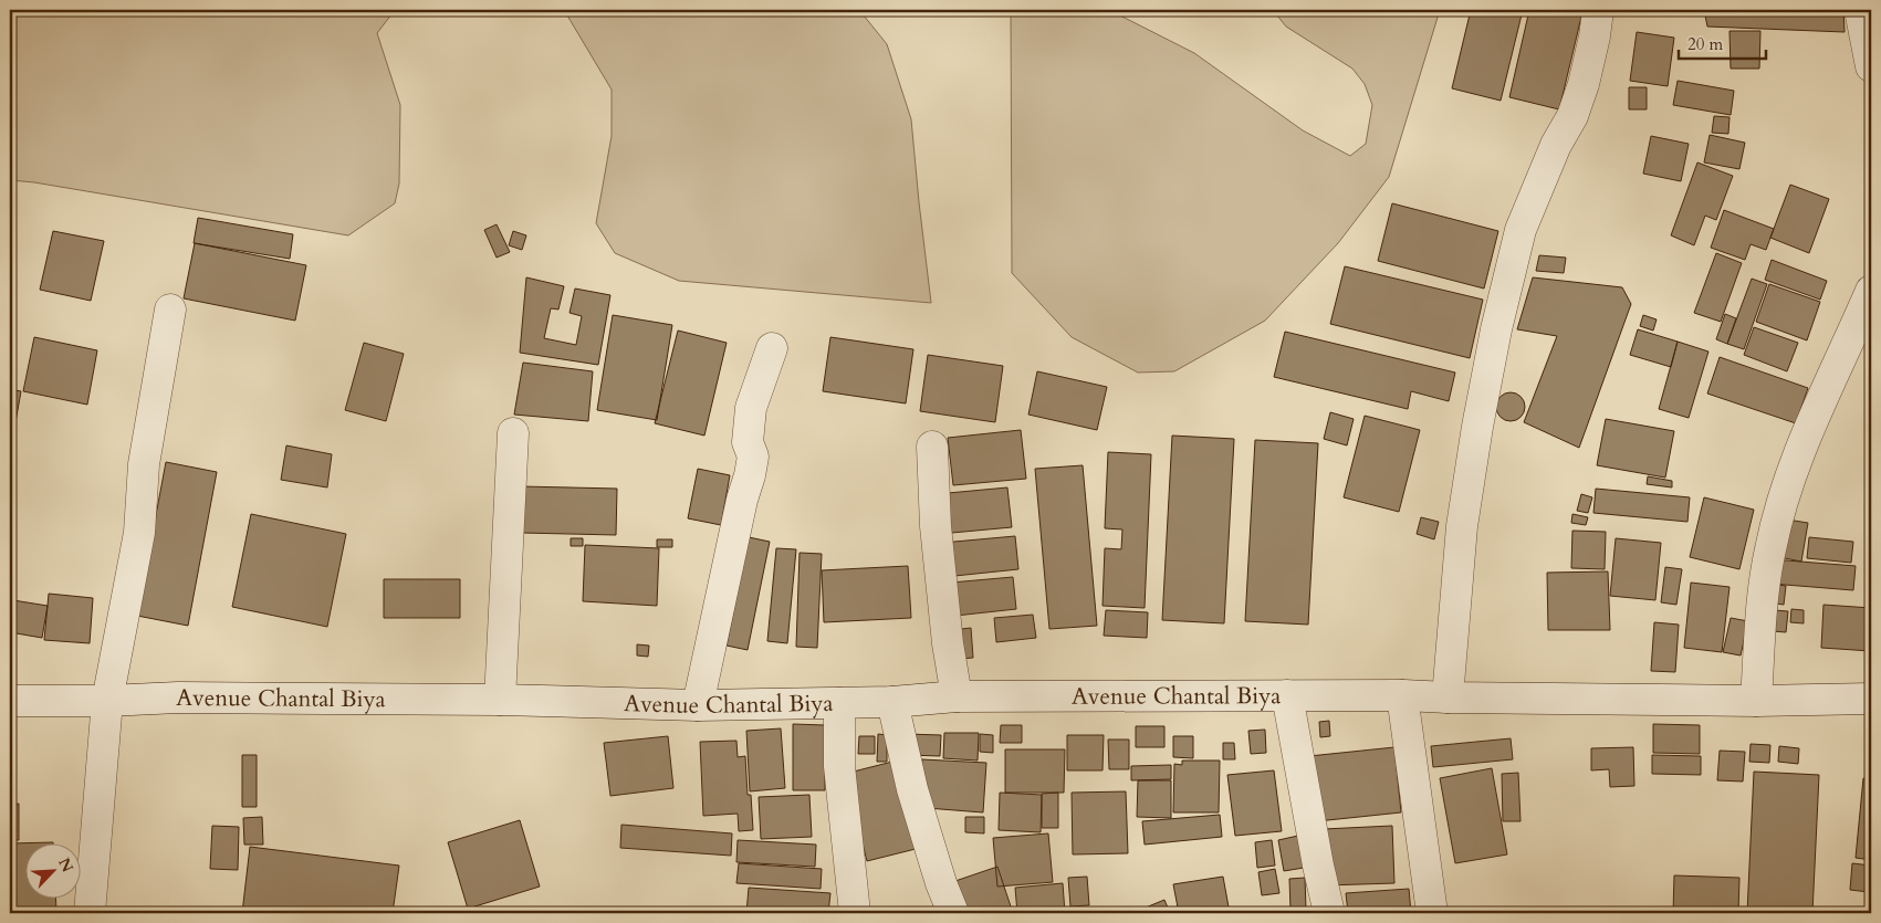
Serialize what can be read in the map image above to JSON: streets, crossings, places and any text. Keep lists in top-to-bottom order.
{
  "streets": {
    "street": ["Avenue Chantal Biya"]
  },
  "scale_bar": "20 m",
  "north": "top right"
}
